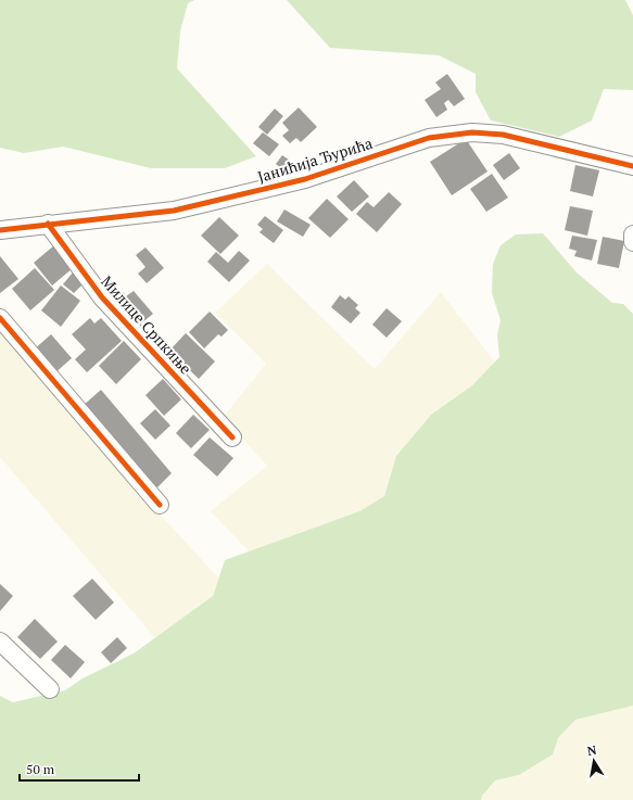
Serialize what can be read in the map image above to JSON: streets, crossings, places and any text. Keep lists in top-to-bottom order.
{
  "streets": {
    "street": ["Јанићија Ђурића", "Милице Српкиње"]
  },
  "crossings": [
    ["Јанићија Ђурића", "Милице Српкиње"]
  ],
  "scale_bar": "50 m",
  "north": "top"
}
